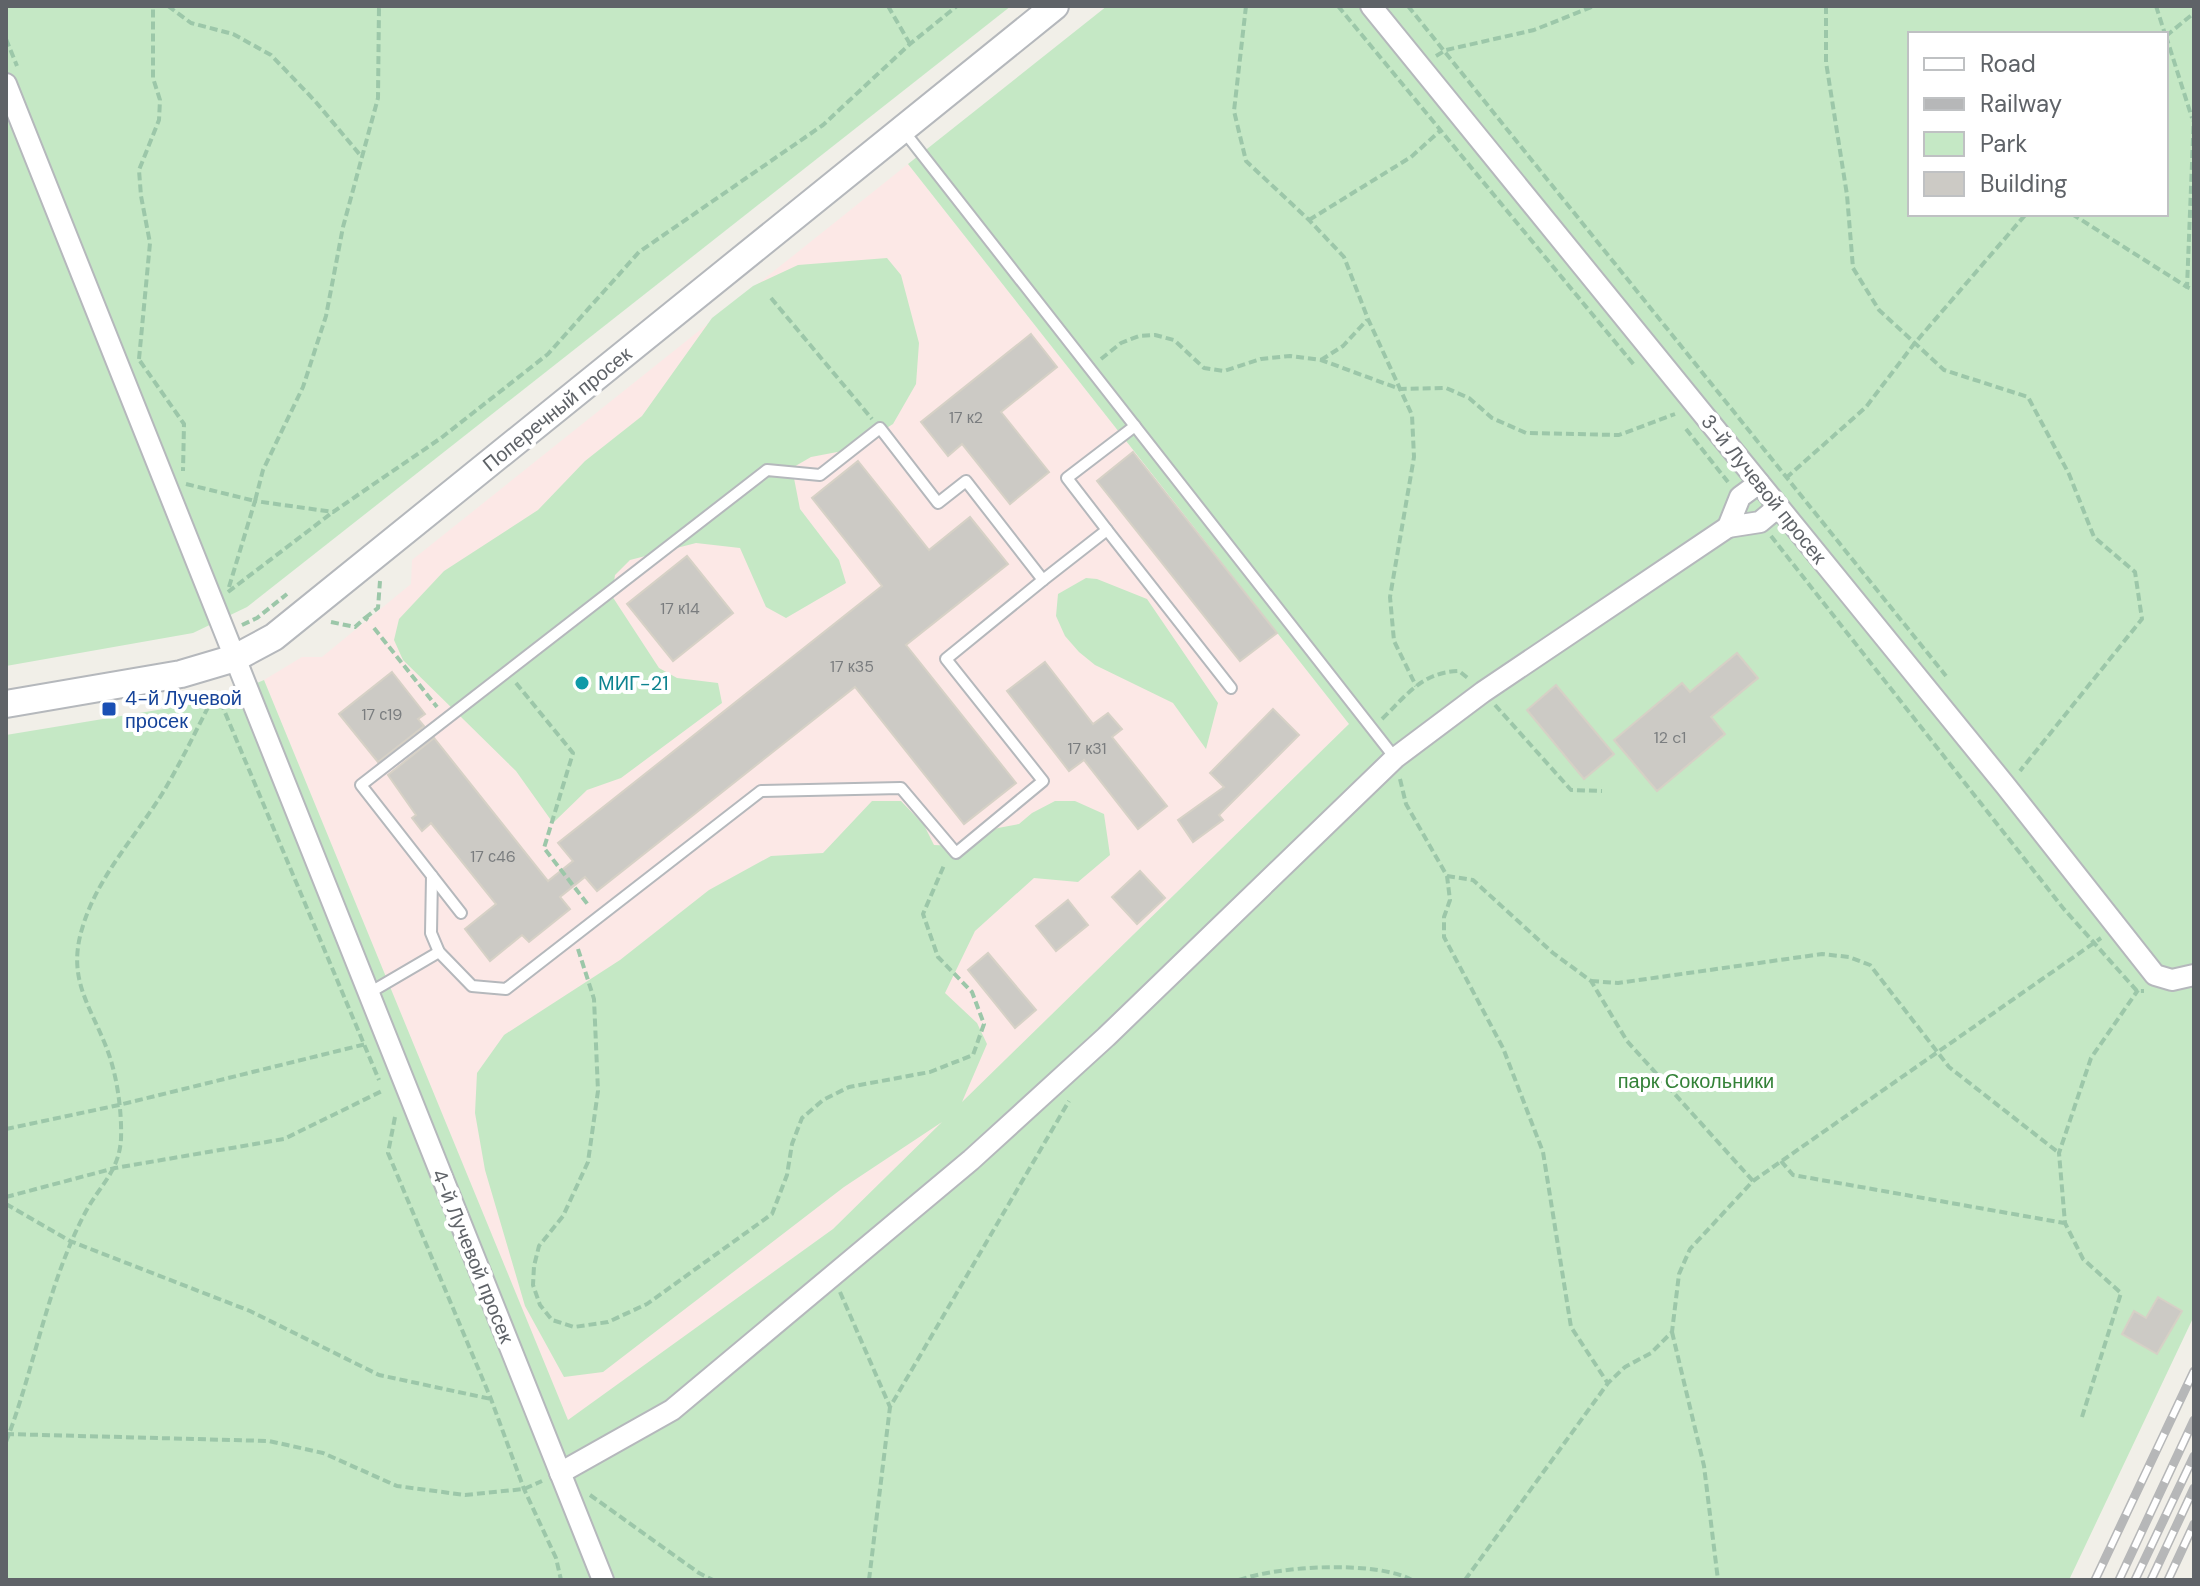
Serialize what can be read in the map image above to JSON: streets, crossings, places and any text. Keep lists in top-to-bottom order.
{
  "streets": {
    "street": ["Поперечный просек", "3-й Лучевой просек", "4-й Лучевой просек"]
  },
  "crossings": [
    ["Поперечный просек", "4-й Лучевой просек"]
  ],
  "parks": ["парк Сокольники"],
  "places": {
    "other": ["МИГ-21"],
    "transit": ["4-й Лучевой просек"]
  },
  "house_numbers": [
    "17 к2",
    "17 к14",
    "17 к35",
    "17 с19",
    "12 c1",
    "17 к31",
    "17 с46"
  ],
  "legend": [
    "Road",
    "Railway",
    "Park",
    "Building"
  ]
}
